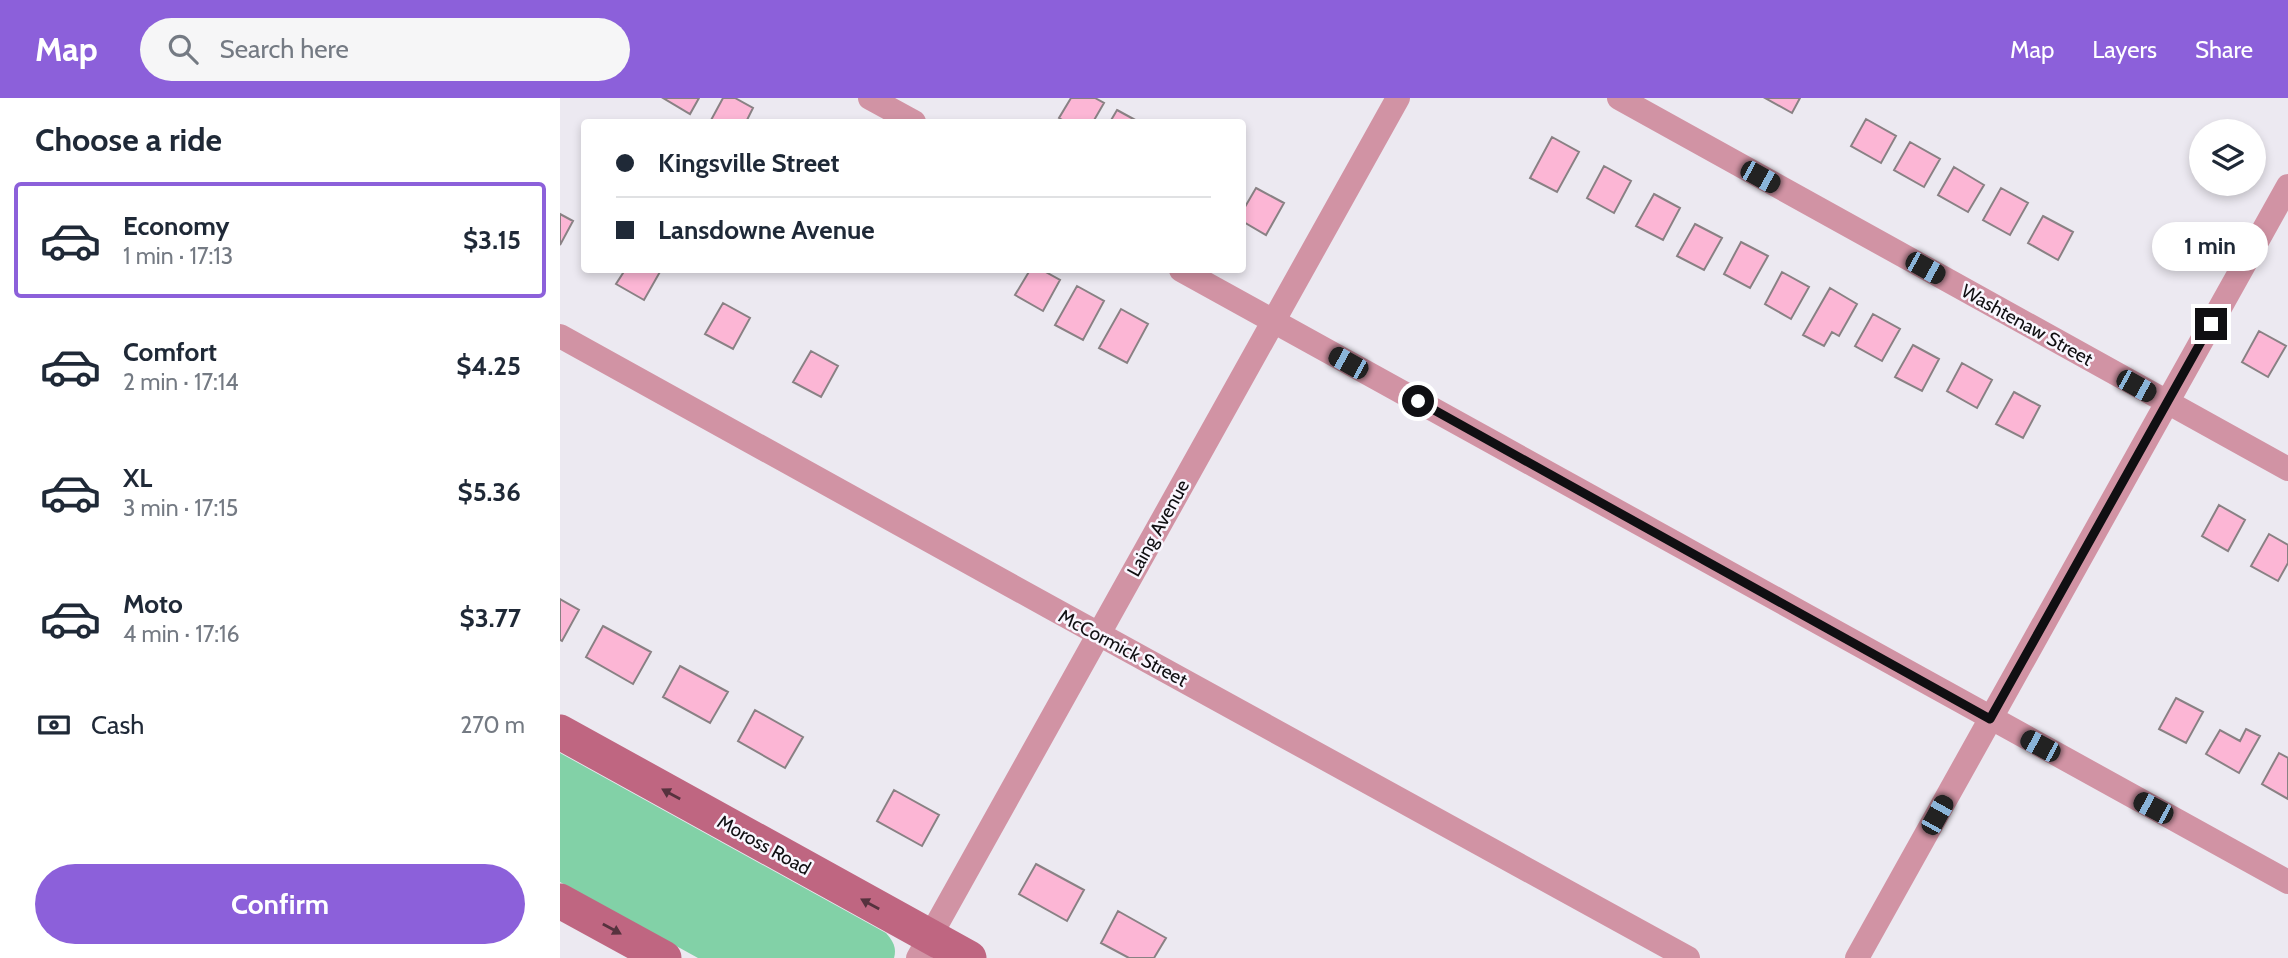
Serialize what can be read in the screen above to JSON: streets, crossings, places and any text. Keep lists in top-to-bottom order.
{
  "streets": {
    "main road": ["Moross Road"],
    "street": ["Washtenaw Street", "Laing Avenue", "McCormick Street"]
  },
  "crossings": [
    ["Laing Avenue", "McCormick Street"],
    ["Laing Avenue", "Moross Road"]
  ],
  "one_way": ["Moross Road"],
  "page": {
    "header": "Map",
    "search": "Search here",
    "nav": ["Map", "Layers", "Share"],
    "heading": "Choose a ride",
    "banner": ["Kingsville Street", "Lansdowne Avenue"],
    "list": [
      {
        "name": "Economy",
        "note": "1 min · 17:13",
        "value": "$3.15"
      },
      {
        "name": "Comfort",
        "note": "2 min · 17:14",
        "value": "$4.25"
      },
      {
        "name": "XL",
        "note": "3 min · 17:15",
        "value": "$5.36"
      },
      {
        "name": "Moto",
        "note": "4 min · 17:16",
        "value": "$3.77"
      }
    ],
    "bubble": "1 min",
    "pay": ["Cash", "270 m"],
    "buttons": "Confirm"
  }
}
